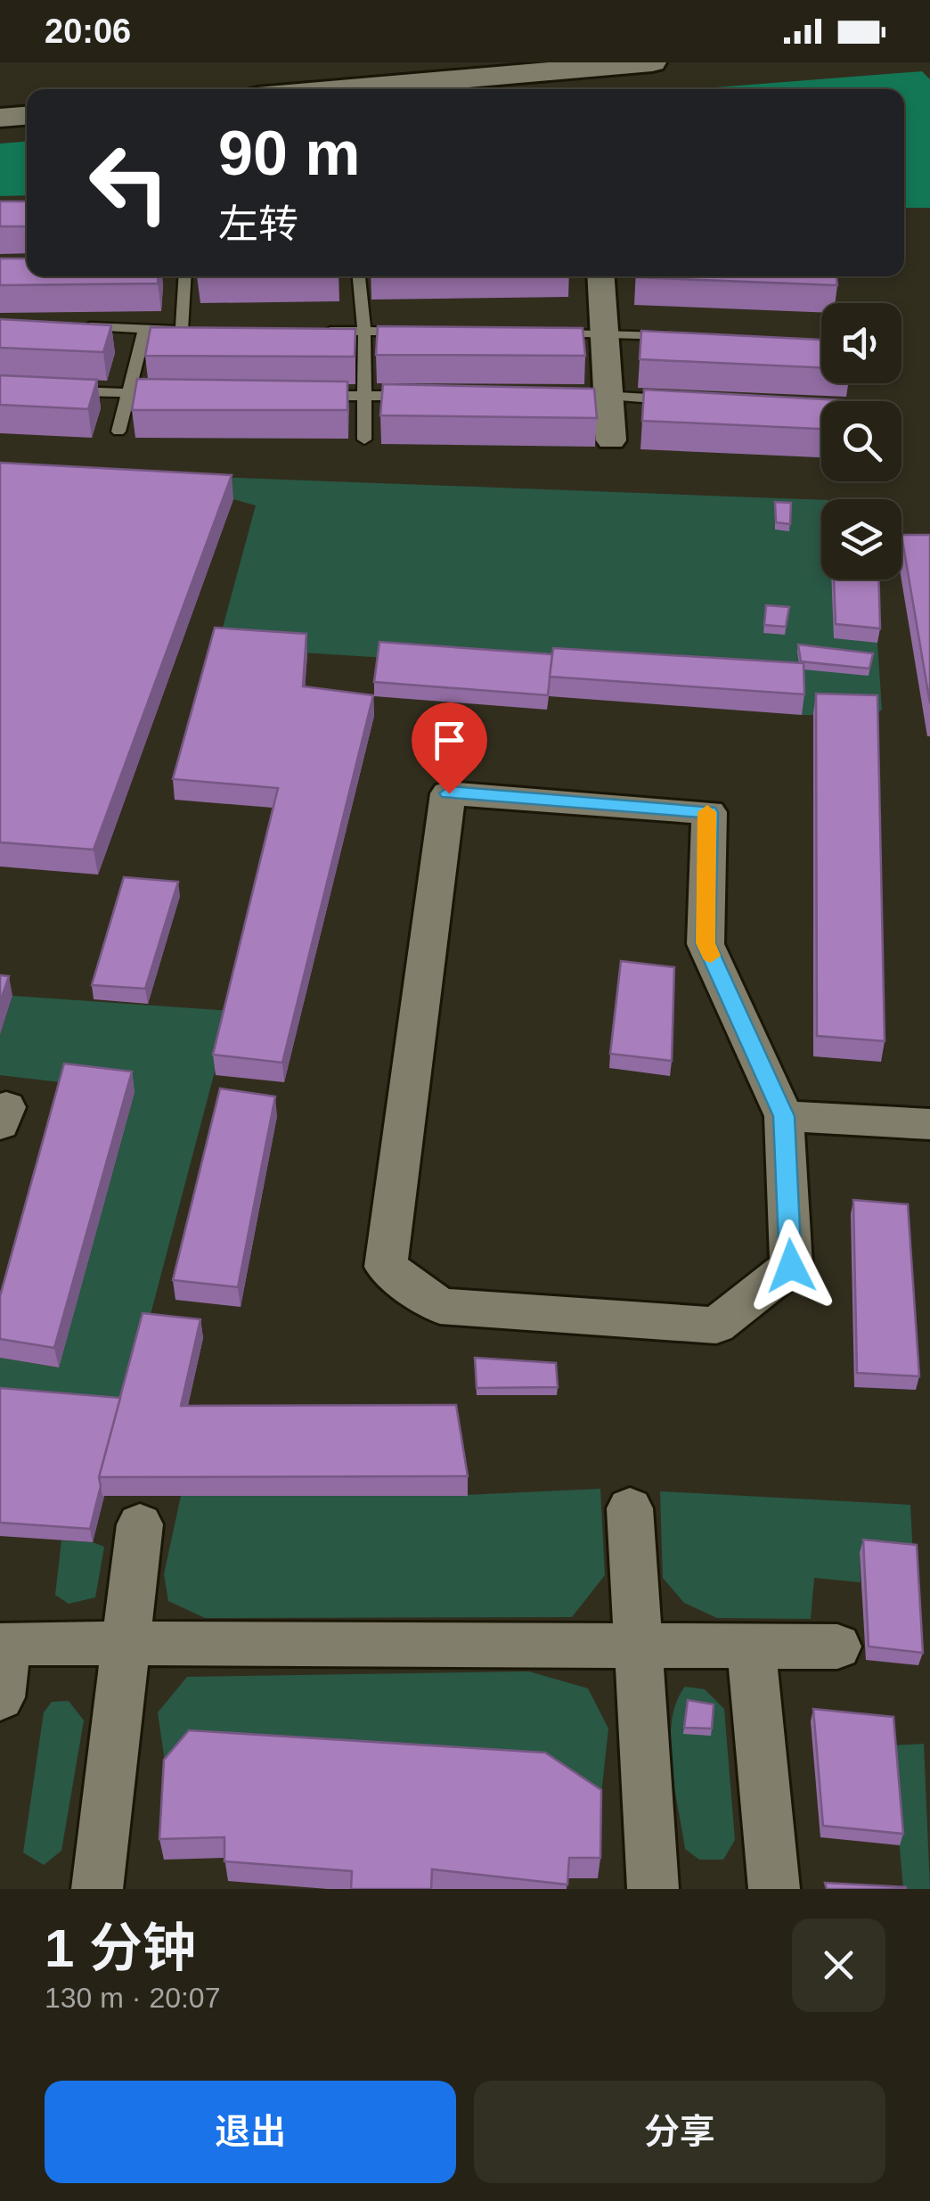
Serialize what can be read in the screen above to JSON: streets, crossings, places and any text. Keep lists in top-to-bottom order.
{
  "page": {
    "status": "20:06",
    "turn": ["90 m", "左转"],
    "heading": ["1 分钟", "130 m · 20:07"],
    "buttons": ["退出", "分享"]
  }
}
